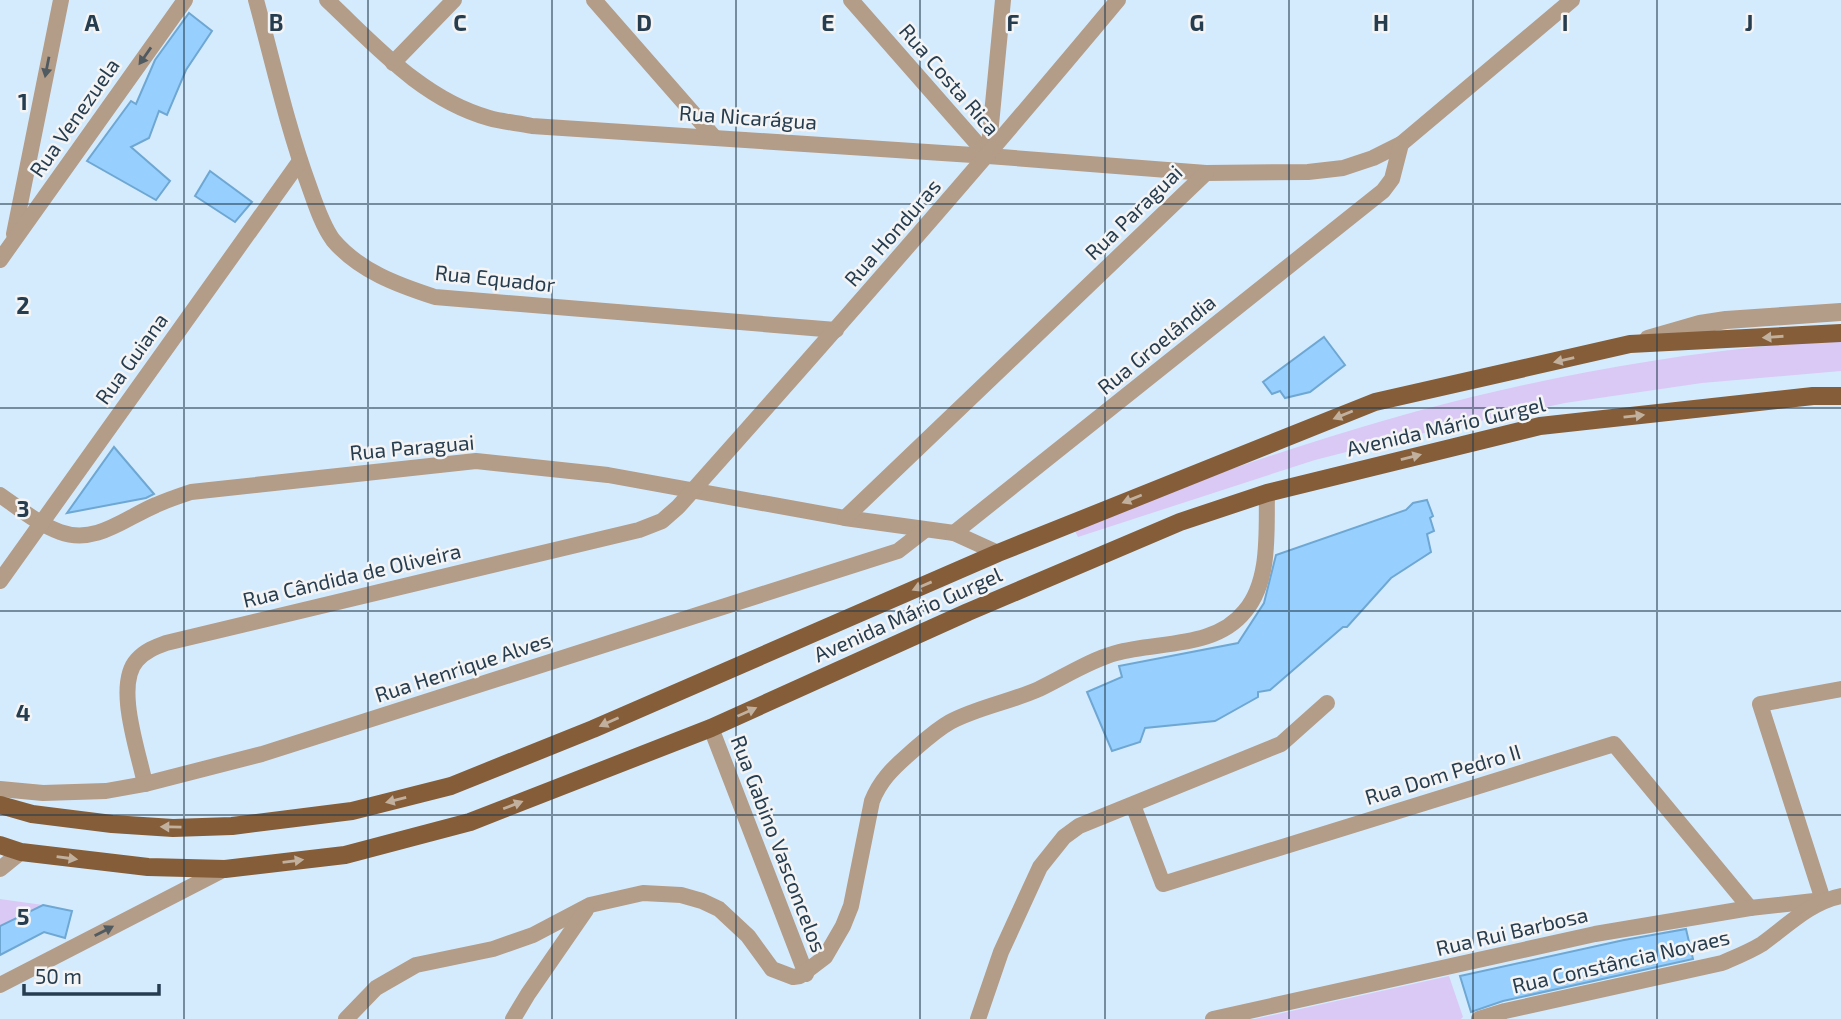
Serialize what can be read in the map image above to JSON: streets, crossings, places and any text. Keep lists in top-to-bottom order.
{
  "streets": {
    "main road": ["Avenida Mário Gurgel"],
    "street": [
      "Rua Costa Rica",
      "Rua Venezuela",
      "Rua Nicarágua",
      "Rua Paraguai",
      "Rua Honduras",
      "Rua Equador",
      "Rua Groelândia",
      "Rua Guiana",
      "Rua Cândida de Oliveira",
      "Rua Henrique Alves",
      "Rua Dom Pedro II",
      "Rua Gabino Vasconcelos",
      "Rua Rui Barbosa",
      "Rua Constância Novaes"
    ]
  },
  "crossings": [
    ["Rua Costa Rica", "Rua Nicarágua"],
    ["Rua Costa Rica", "Rua Honduras"],
    ["Rua Nicarágua", "Rua Paraguai"],
    ["Rua Nicarágua", "Rua Honduras"],
    ["Rua Paraguai", "Rua Honduras"],
    ["Rua Paraguai", "Rua Groelândia"],
    ["Rua Paraguai", "Rua Guiana"],
    ["Rua Paraguai", "Rua Cândida de Oliveira"],
    ["Rua Paraguai", "Rua Henrique Alves"],
    ["Rua Honduras", "Rua Equador"],
    ["Rua Honduras", "Rua Cândida de Oliveira"],
    ["Rua Equador", "Rua Guiana"],
    ["Avenida Mário Gurgel", "Rua Gabino Vasconcelos"],
    ["Rua Cândida de Oliveira", "Rua Henrique Alves"],
    ["Rua Dom Pedro II", "Rua Rui Barbosa"],
    ["Rua Rui Barbosa", "Rua Constância Novaes"]
  ],
  "scale_bar": "50 m",
  "grid": {
    "columns": [
      "A",
      "B",
      "C",
      "D",
      "E",
      "F",
      "G",
      "H",
      "I",
      "J"
    ],
    "rows": [
      "1",
      "2",
      "3",
      "4",
      "5"
    ]
  }
}
